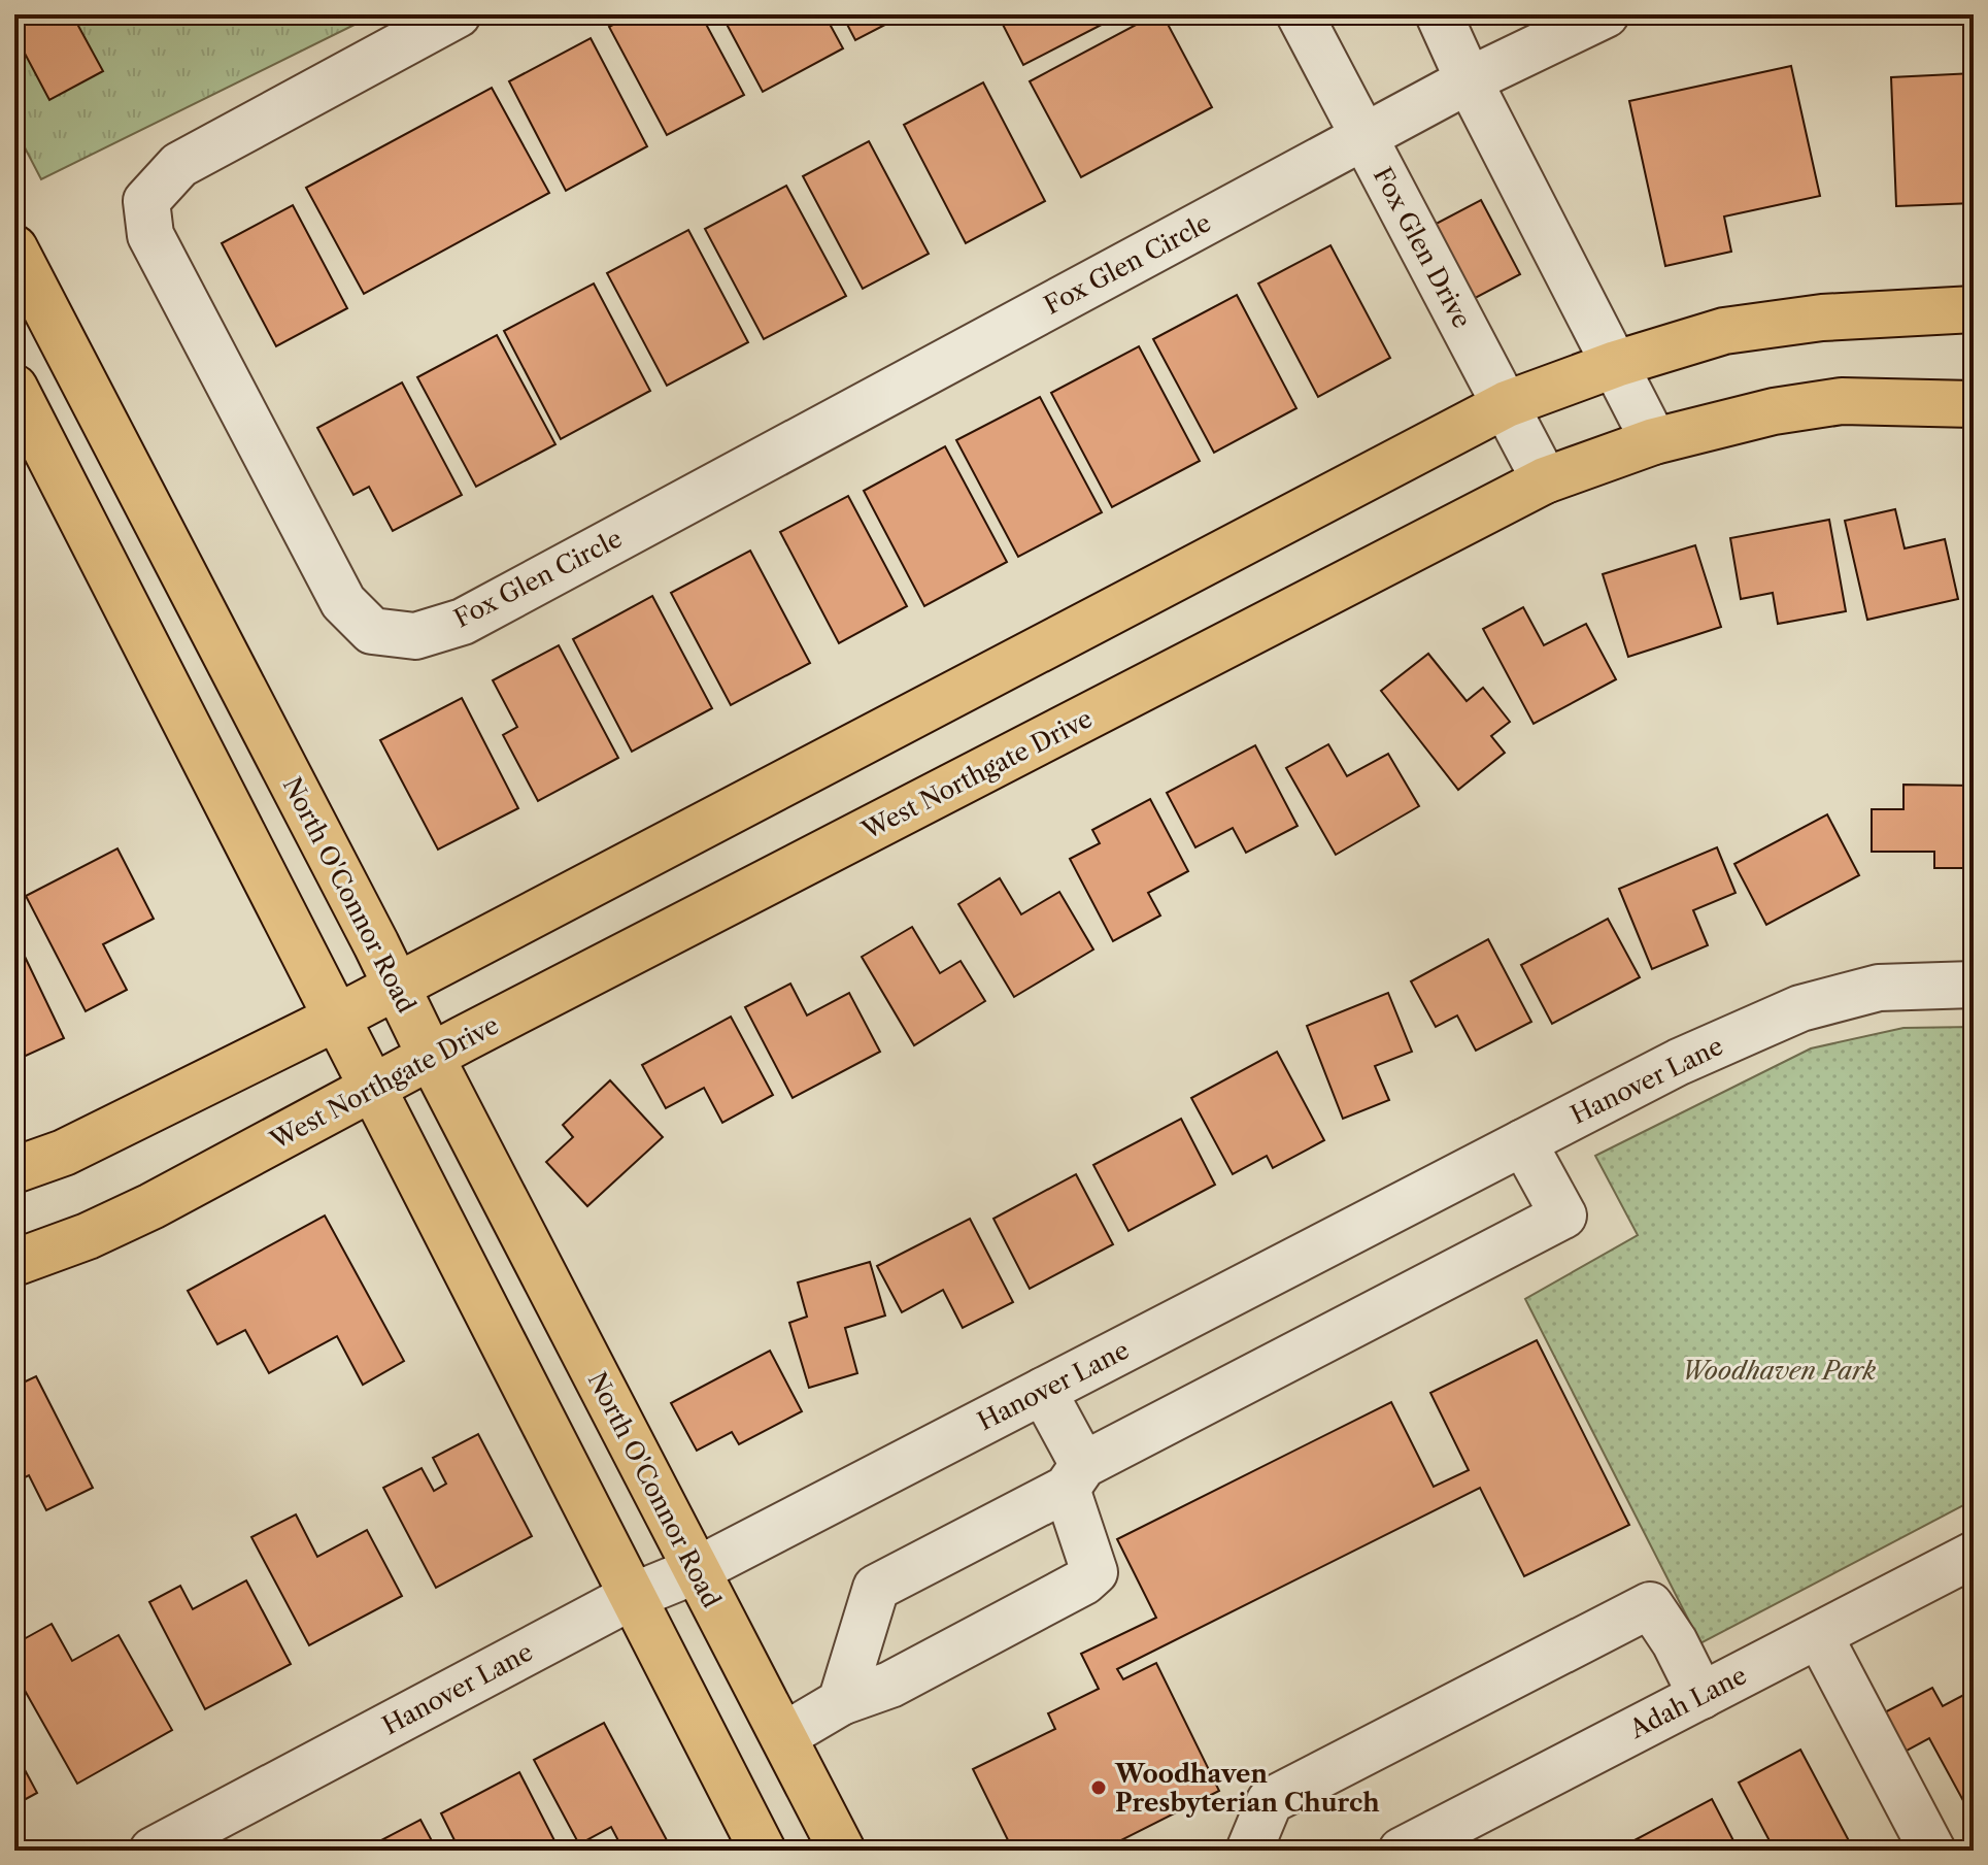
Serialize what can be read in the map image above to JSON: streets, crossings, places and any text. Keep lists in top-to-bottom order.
{
  "streets": {
    "main road": ["West Northgate Drive", "North O'Connor Road"],
    "street": [
      "Fox Glen Drive",
      "Fox Glen Circle",
      "Hanover Lane",
      "Adah Lane"
    ]
  },
  "crossings": [
    ["Fox Glen Drive", "Fox Glen Circle"],
    ["Fox Glen Drive", "West Northgate Drive"],
    ["West Northgate Drive", "North O'Connor Road"],
    ["North O'Connor Road", "Hanover Lane"]
  ],
  "parks": ["Woodhaven Park"],
  "places": ["Woodhaven Presbyterian Church"]
}
